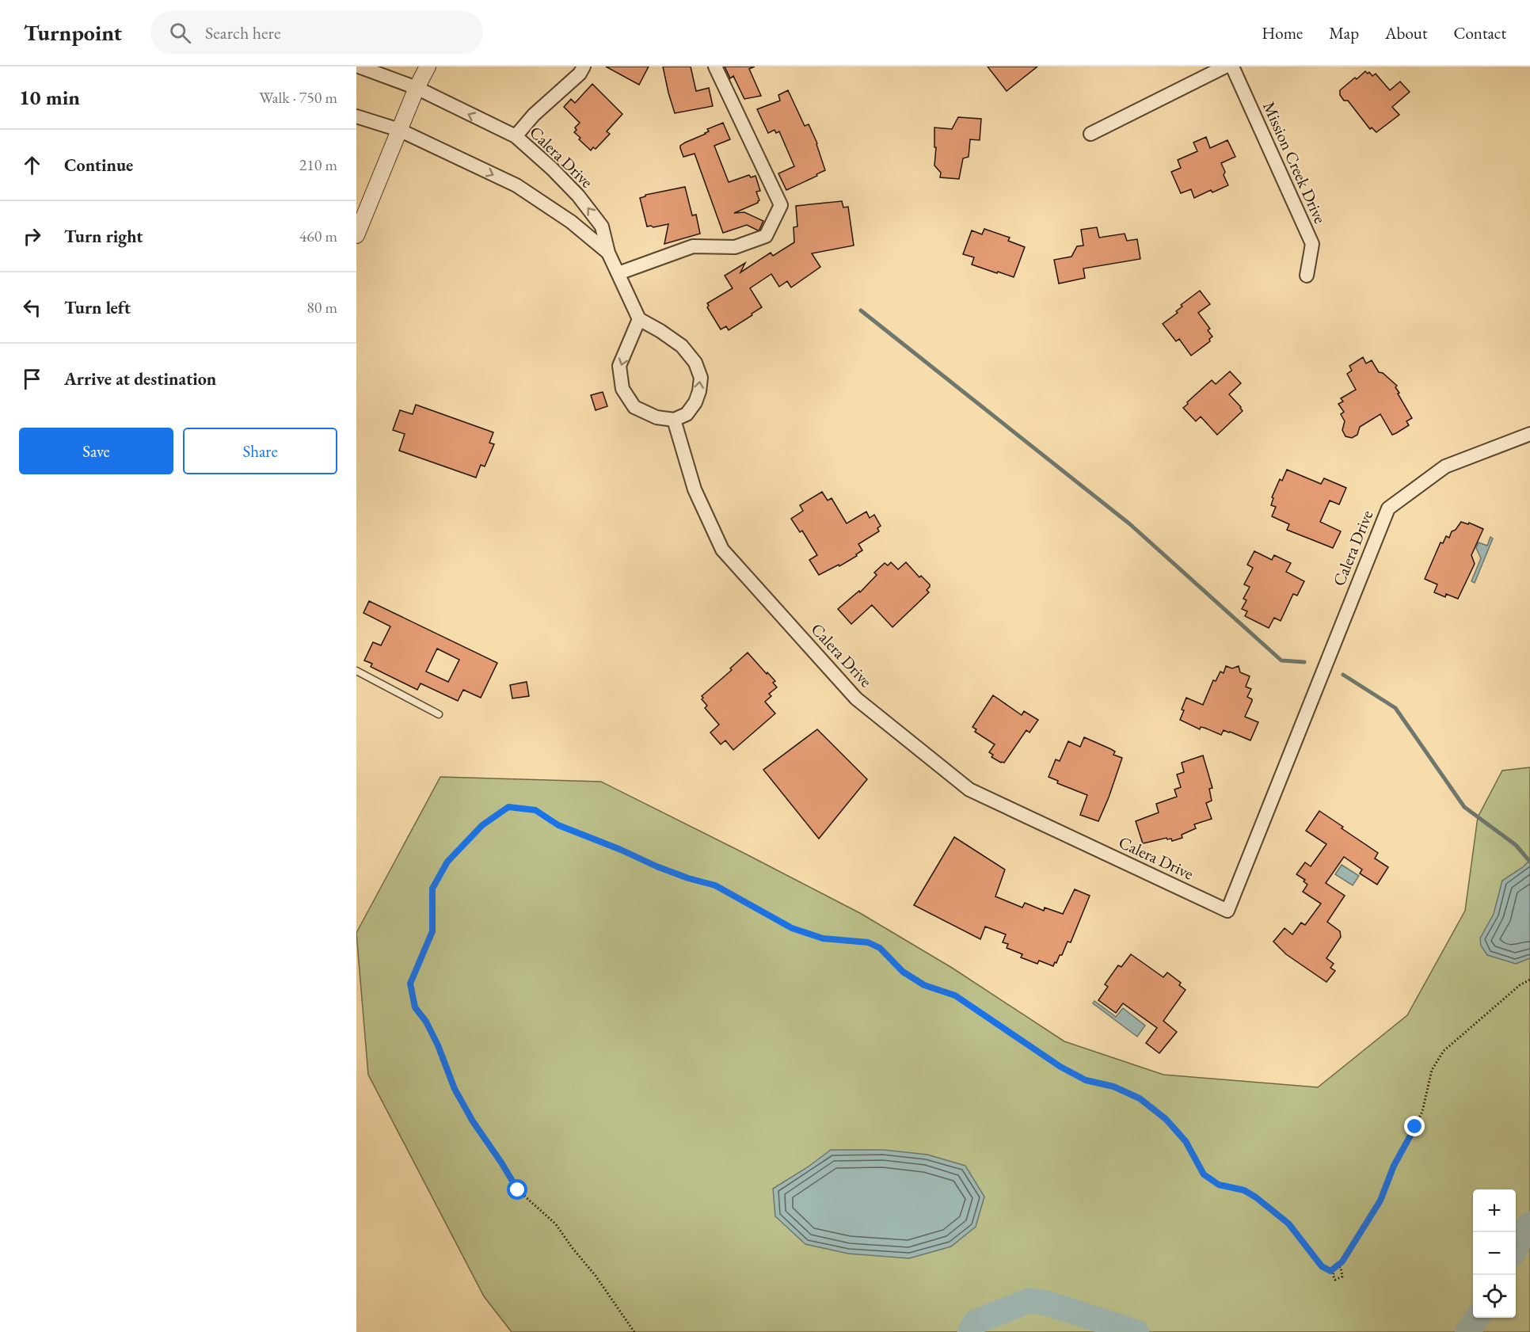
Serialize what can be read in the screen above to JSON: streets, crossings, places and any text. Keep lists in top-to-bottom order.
{
  "streets": {
    "street": ["Calera Drive", "Mission Creek Drive"]
  },
  "page": {
    "header": "Turnpoint",
    "search": "Search here",
    "nav": [
      "Home",
      "Map",
      "About",
      "Contact"
    ],
    "heading": ["10 min", "Walk · 750 m"],
    "list": [
      ["Continue", "210 m"],
      ["Turn right", "460 m"],
      ["Turn left", "80 m"],
      "Arrive at destination"
    ],
    "buttons": ["Save", "Share"],
    "map_buttons": ["+", "−"]
  }
}
